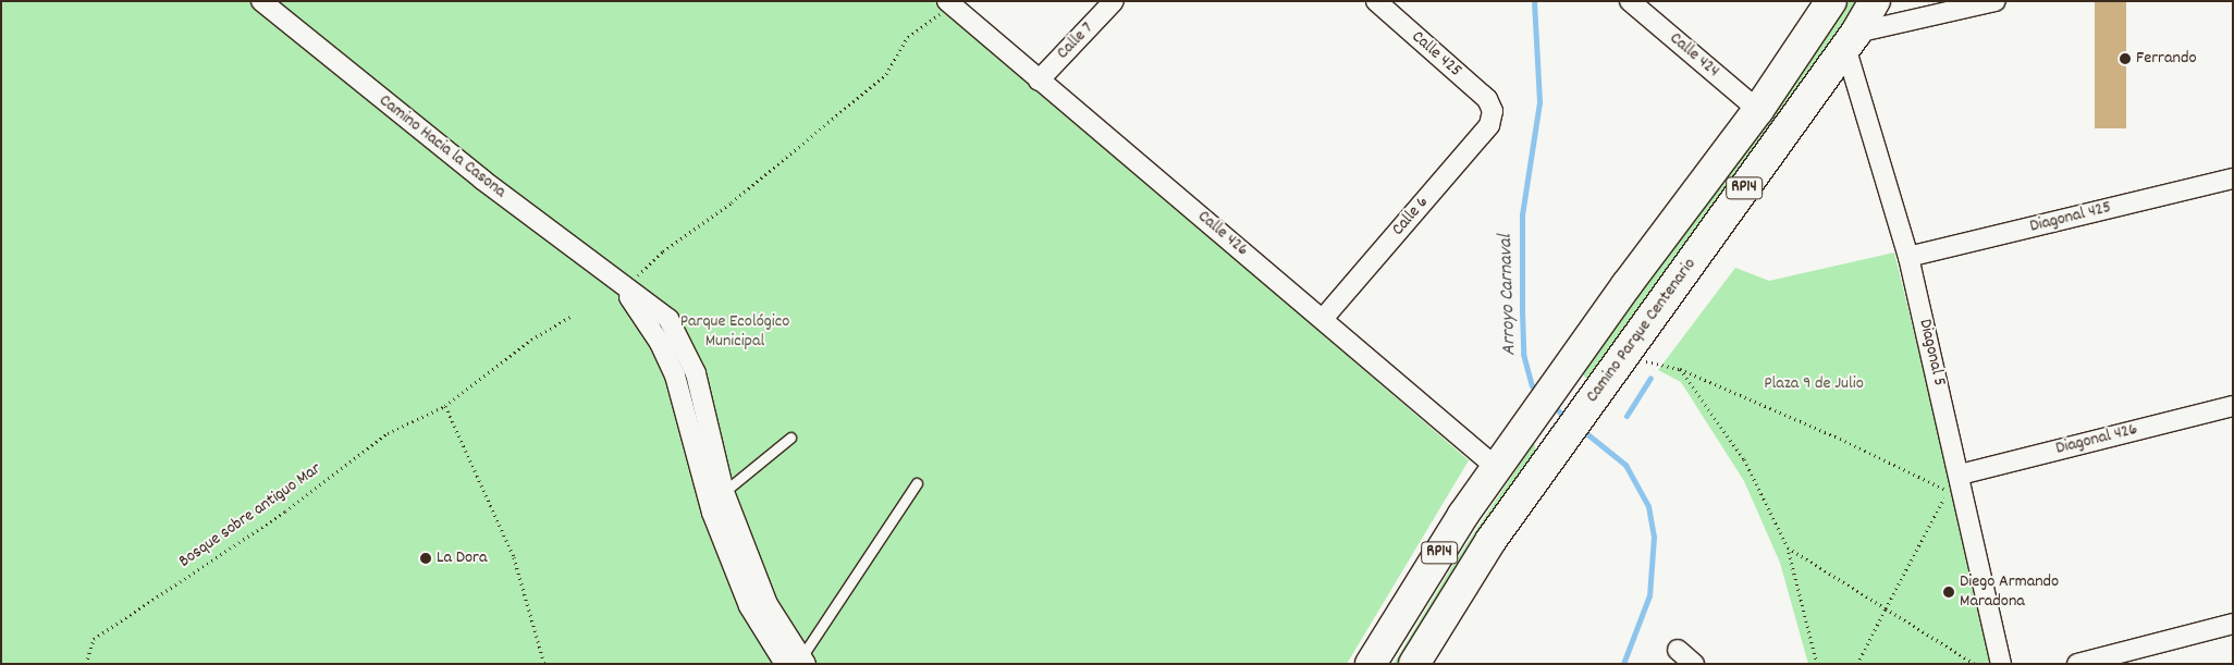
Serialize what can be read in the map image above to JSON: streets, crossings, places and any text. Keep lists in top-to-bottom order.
{
  "streets": {
    "main road": ["RP14", "Camino Parque Centenario"],
    "street": [
      "Calle 7",
      "Calle 425",
      "Calle 424",
      "Camino Hacia la Casona",
      "Calle 6",
      "Diagonal 425",
      "Calle 426",
      "Diagonal 5",
      "Diagonal 426"
    ],
    "path": ["Bosque sobre antiguo Mar"]
  },
  "crossings": [
    ["Calle 7", "Calle 426"],
    ["Calle 425", "Calle 6"],
    ["Calle 424", "RP14"],
    ["RP14", "Calle 426"],
    ["Calle 6", "Calle 426"],
    ["Diagonal 425", "Diagonal 5"],
    ["Camino Parque Centenario", "Diagonal 5"],
    ["Diagonal 5", "Diagonal 426"]
  ],
  "water": ["Arroyo Carnaval"],
  "parks": ["Parque Ecológico Municipal", "Plaza 9 de Julio"],
  "places": ["Ferrando", "La Dora", "Diego Armando Maradona"]
}
